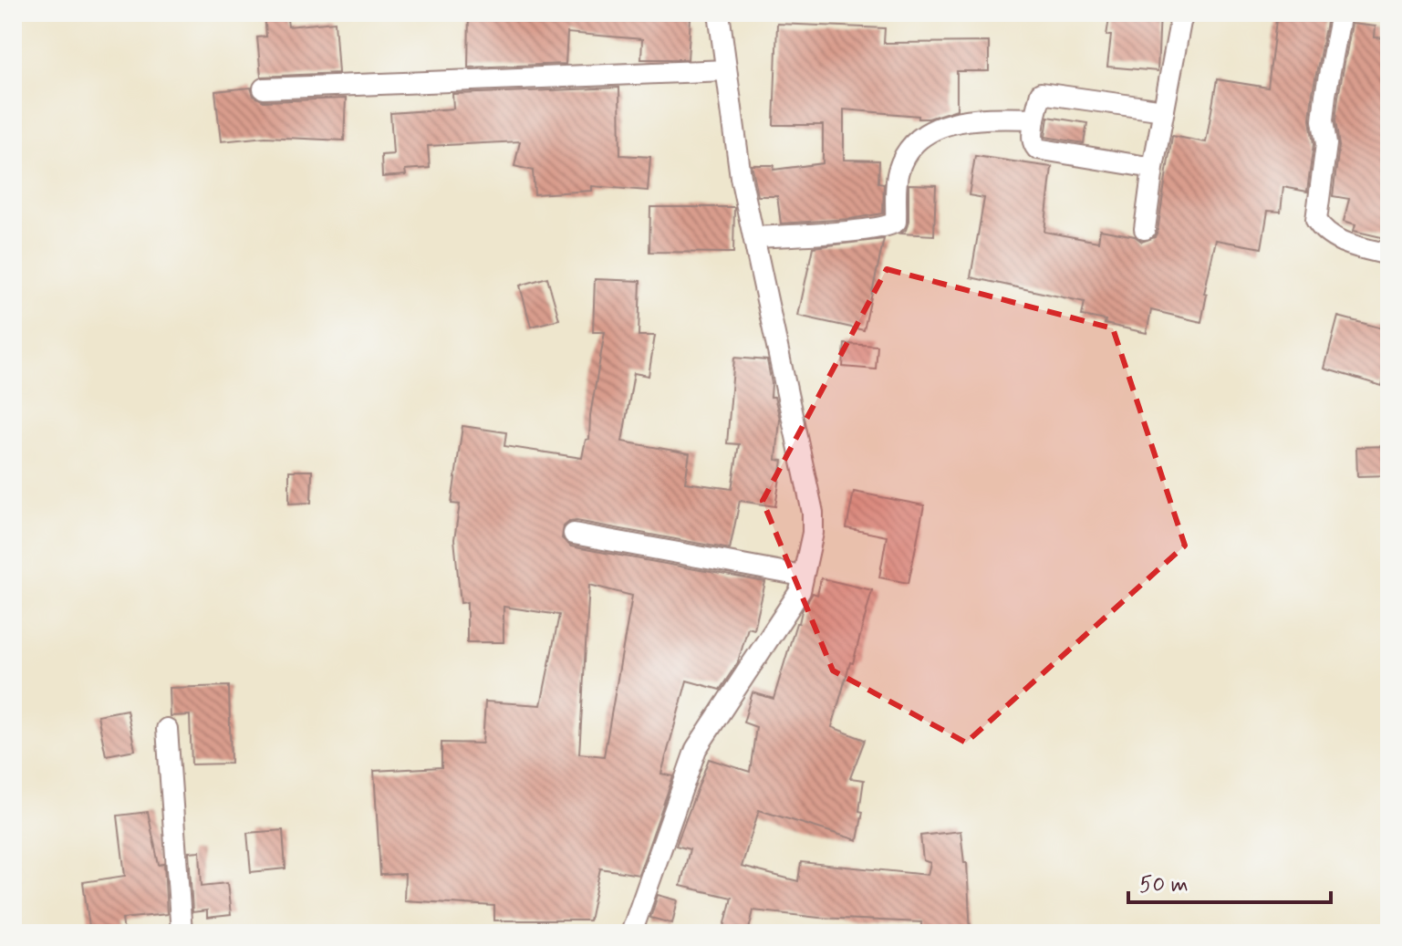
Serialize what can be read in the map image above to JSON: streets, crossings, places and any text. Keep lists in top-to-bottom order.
{
  "scale_bar": "50 m"
}
